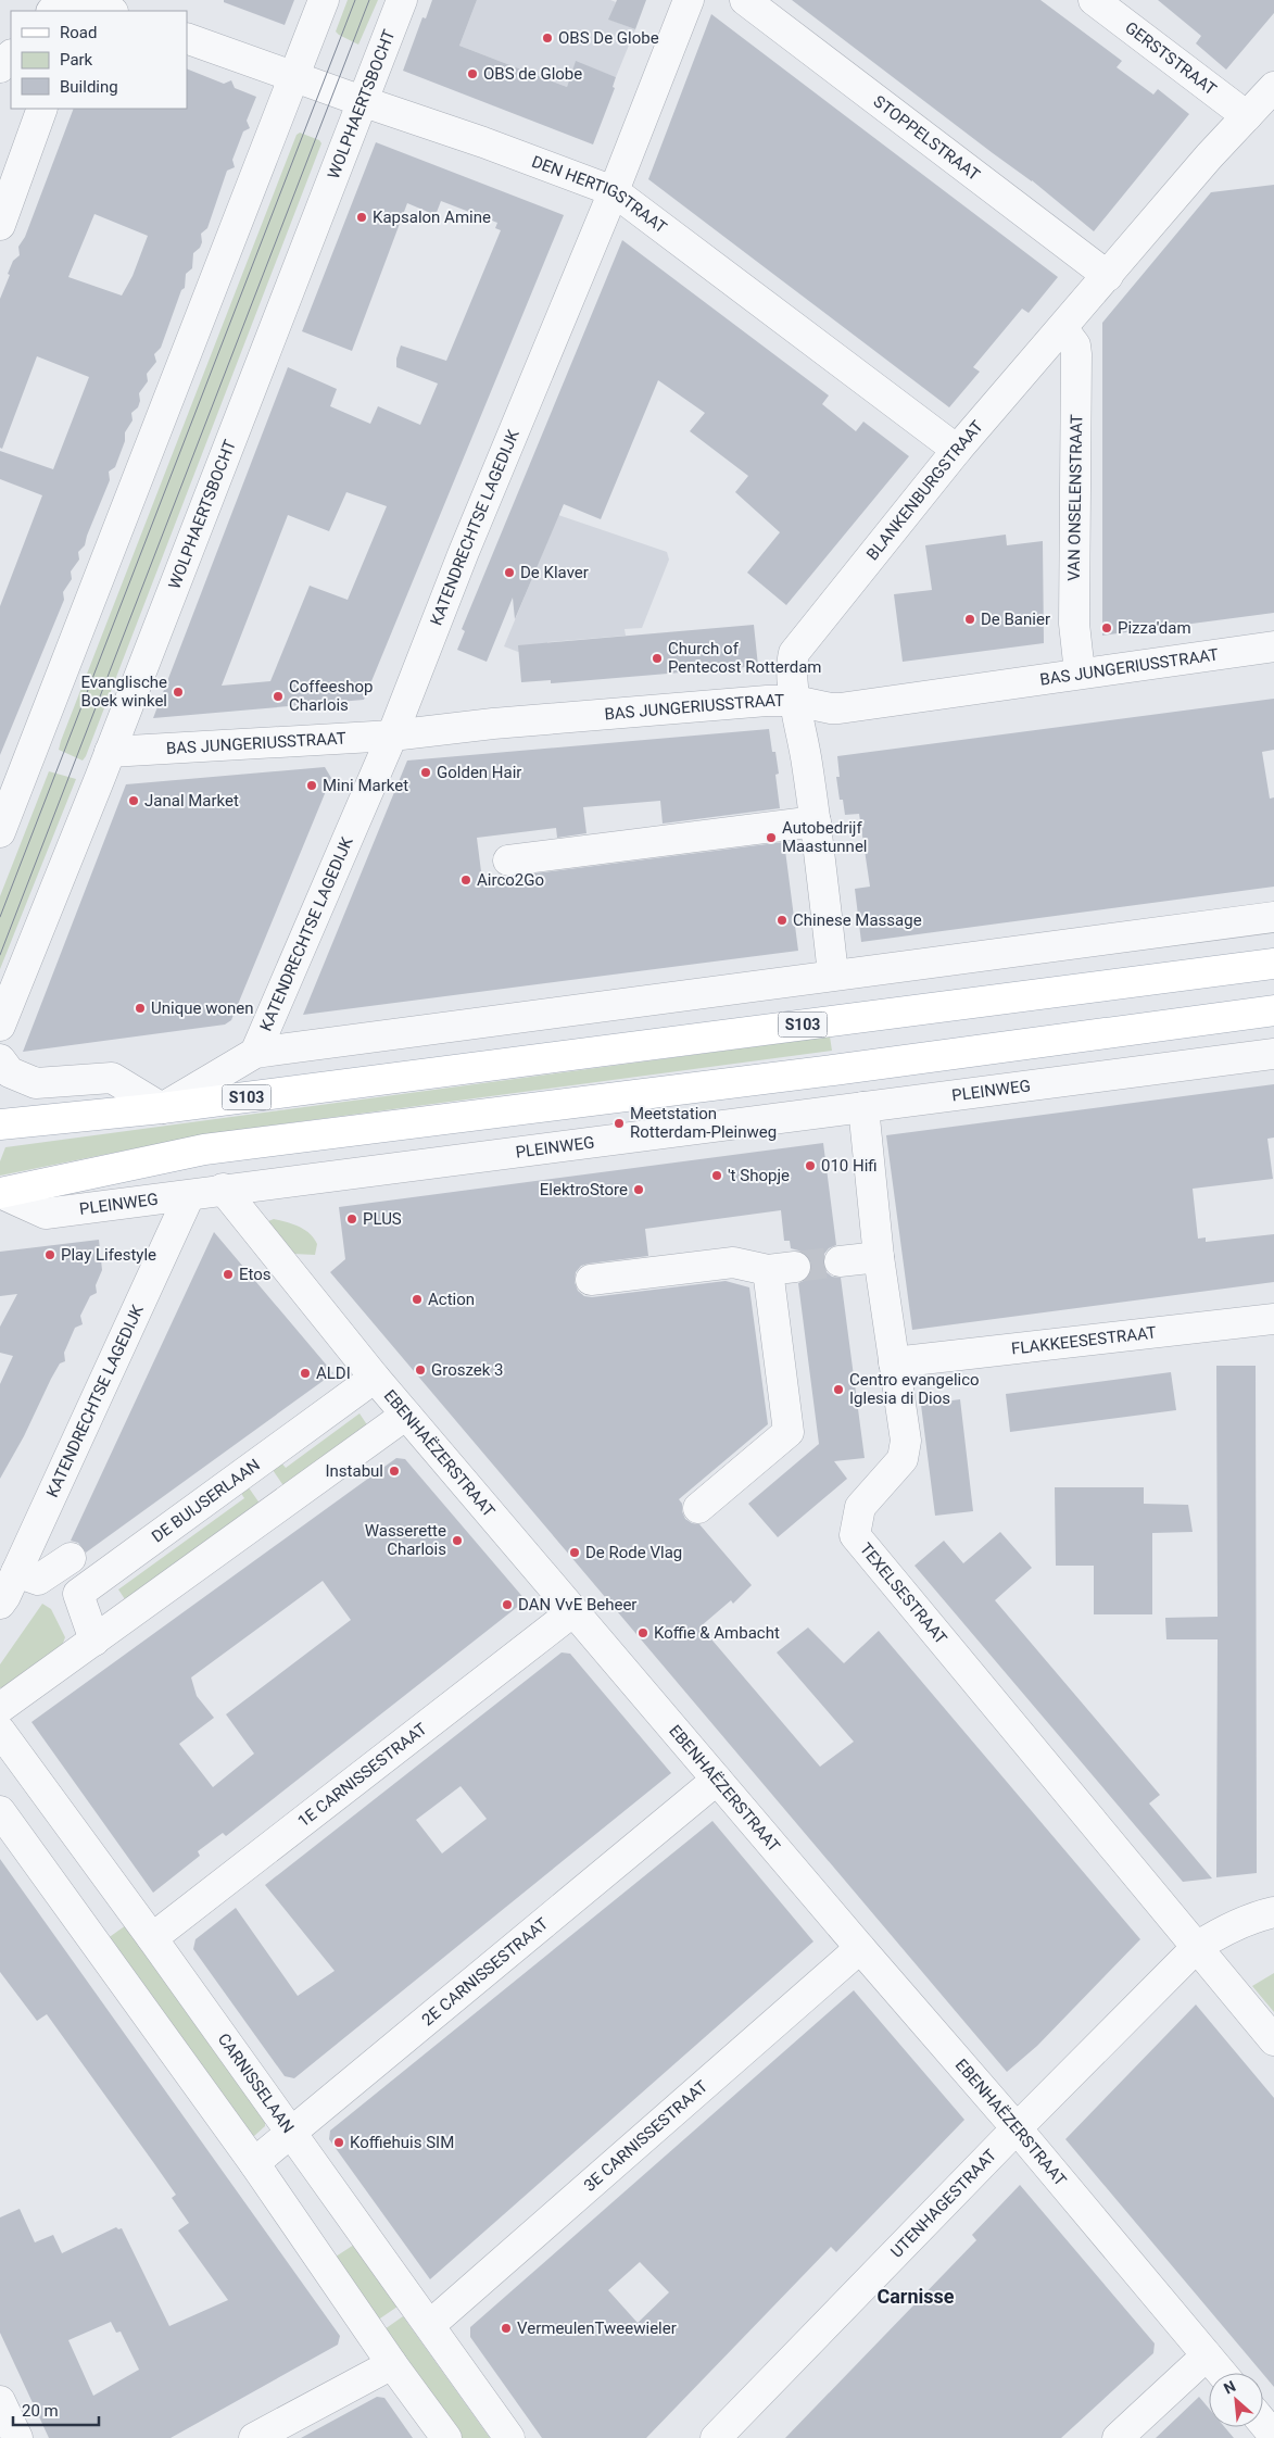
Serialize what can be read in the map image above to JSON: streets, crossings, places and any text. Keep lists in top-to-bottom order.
{
  "streets": {
    "main road": ["S103", "PLEINWEG"],
    "street": [
      "GERSTSTRAAT",
      "WOLPHAERTSBOCHT",
      "STOPPELSTRAAT",
      "DEN HERTIGSTRAAT",
      "BLANKENBURGSTRAAT",
      "VAN ONSELENSTRAAT",
      "KATENDRECHTSE LAGEDIJK",
      "BAS JUNGERIUSSTRAAT",
      "FLAKKEESESTRAAT",
      "EBENHAËZERSTRAAT",
      "DE BUIJSERLAAN",
      "TEXELSESTRAAT",
      "1E CARNISSESTRAAT",
      "2E CARNISSESTRAAT",
      "CARNISSELAAN",
      "3E CARNISSESTRAAT",
      "UTENHAGESTRAAT"
    ]
  },
  "crossings": [
    ["GERSTSTRAAT", "BLANKENBURGSTRAAT"],
    ["WOLPHAERTSBOCHT", "DEN HERTIGSTRAAT"],
    ["WOLPHAERTSBOCHT", "BAS JUNGERIUSSTRAAT"],
    ["STOPPELSTRAAT", "BLANKENBURGSTRAAT"],
    ["DEN HERTIGSTRAAT", "BLANKENBURGSTRAAT"],
    ["DEN HERTIGSTRAAT", "KATENDRECHTSE LAGEDIJK"],
    ["BLANKENBURGSTRAAT", "VAN ONSELENSTRAAT"],
    ["BLANKENBURGSTRAAT", "BAS JUNGERIUSSTRAAT"],
    ["VAN ONSELENSTRAAT", "BAS JUNGERIUSSTRAAT"],
    ["KATENDRECHTSE LAGEDIJK", "BAS JUNGERIUSSTRAAT"],
    ["KATENDRECHTSE LAGEDIJK", "PLEINWEG"],
    ["PLEINWEG", "EBENHAËZERSTRAAT"],
    ["PLEINWEG", "TEXELSESTRAAT"],
    ["FLAKKEESESTRAAT", "TEXELSESTRAAT"],
    ["EBENHAËZERSTRAAT", "DE BUIJSERLAAN"],
    ["EBENHAËZERSTRAAT", "1E CARNISSESTRAAT"],
    ["EBENHAËZERSTRAAT", "2E CARNISSESTRAAT"],
    ["EBENHAËZERSTRAAT", "3E CARNISSESTRAAT"],
    ["EBENHAËZERSTRAAT", "UTENHAGESTRAAT"],
    ["TEXELSESTRAAT", "UTENHAGESTRAAT"],
    ["1E CARNISSESTRAAT", "CARNISSELAAN"],
    ["2E CARNISSESTRAAT", "CARNISSELAAN"],
    ["CARNISSELAAN", "3E CARNISSESTRAAT"]
  ],
  "districts": ["Carnisse"],
  "places": [
    "OBS De Globe",
    "OBS de Globe",
    "Kapsalon Amine",
    "De Klaver",
    "De Banier",
    "Pizza'dam",
    "Church of Pentecost Rotterdam",
    "Evanglische Boek winkel",
    "Coffeeshop Charlois",
    "Golden Hair",
    "Mini Market",
    "Janal Market",
    "Autobedrijf Maastunnel",
    "Airco2Go",
    "Chinese Massage",
    "Unique wonen",
    "Meetstation Rotterdam-Pleinweg",
    "010 Hifi",
    "'t Shopje",
    "ElektroStore",
    "PLUS",
    "Play Lifestyle",
    "Etos",
    "Action",
    "Groszek 3",
    "ALDI",
    "Centro evangelico Iglesia di Dios",
    "Instabul",
    "Wasserette Charlois",
    "De Rode Vlag",
    "DAN VvE Beheer",
    "Koffie & Ambacht",
    "Koffiehuis SIM",
    "VermeulenTweewieler"
  ],
  "legend": ["Road", "Park", "Building"],
  "scale_bar": "20 m",
  "north": "top left"
}
